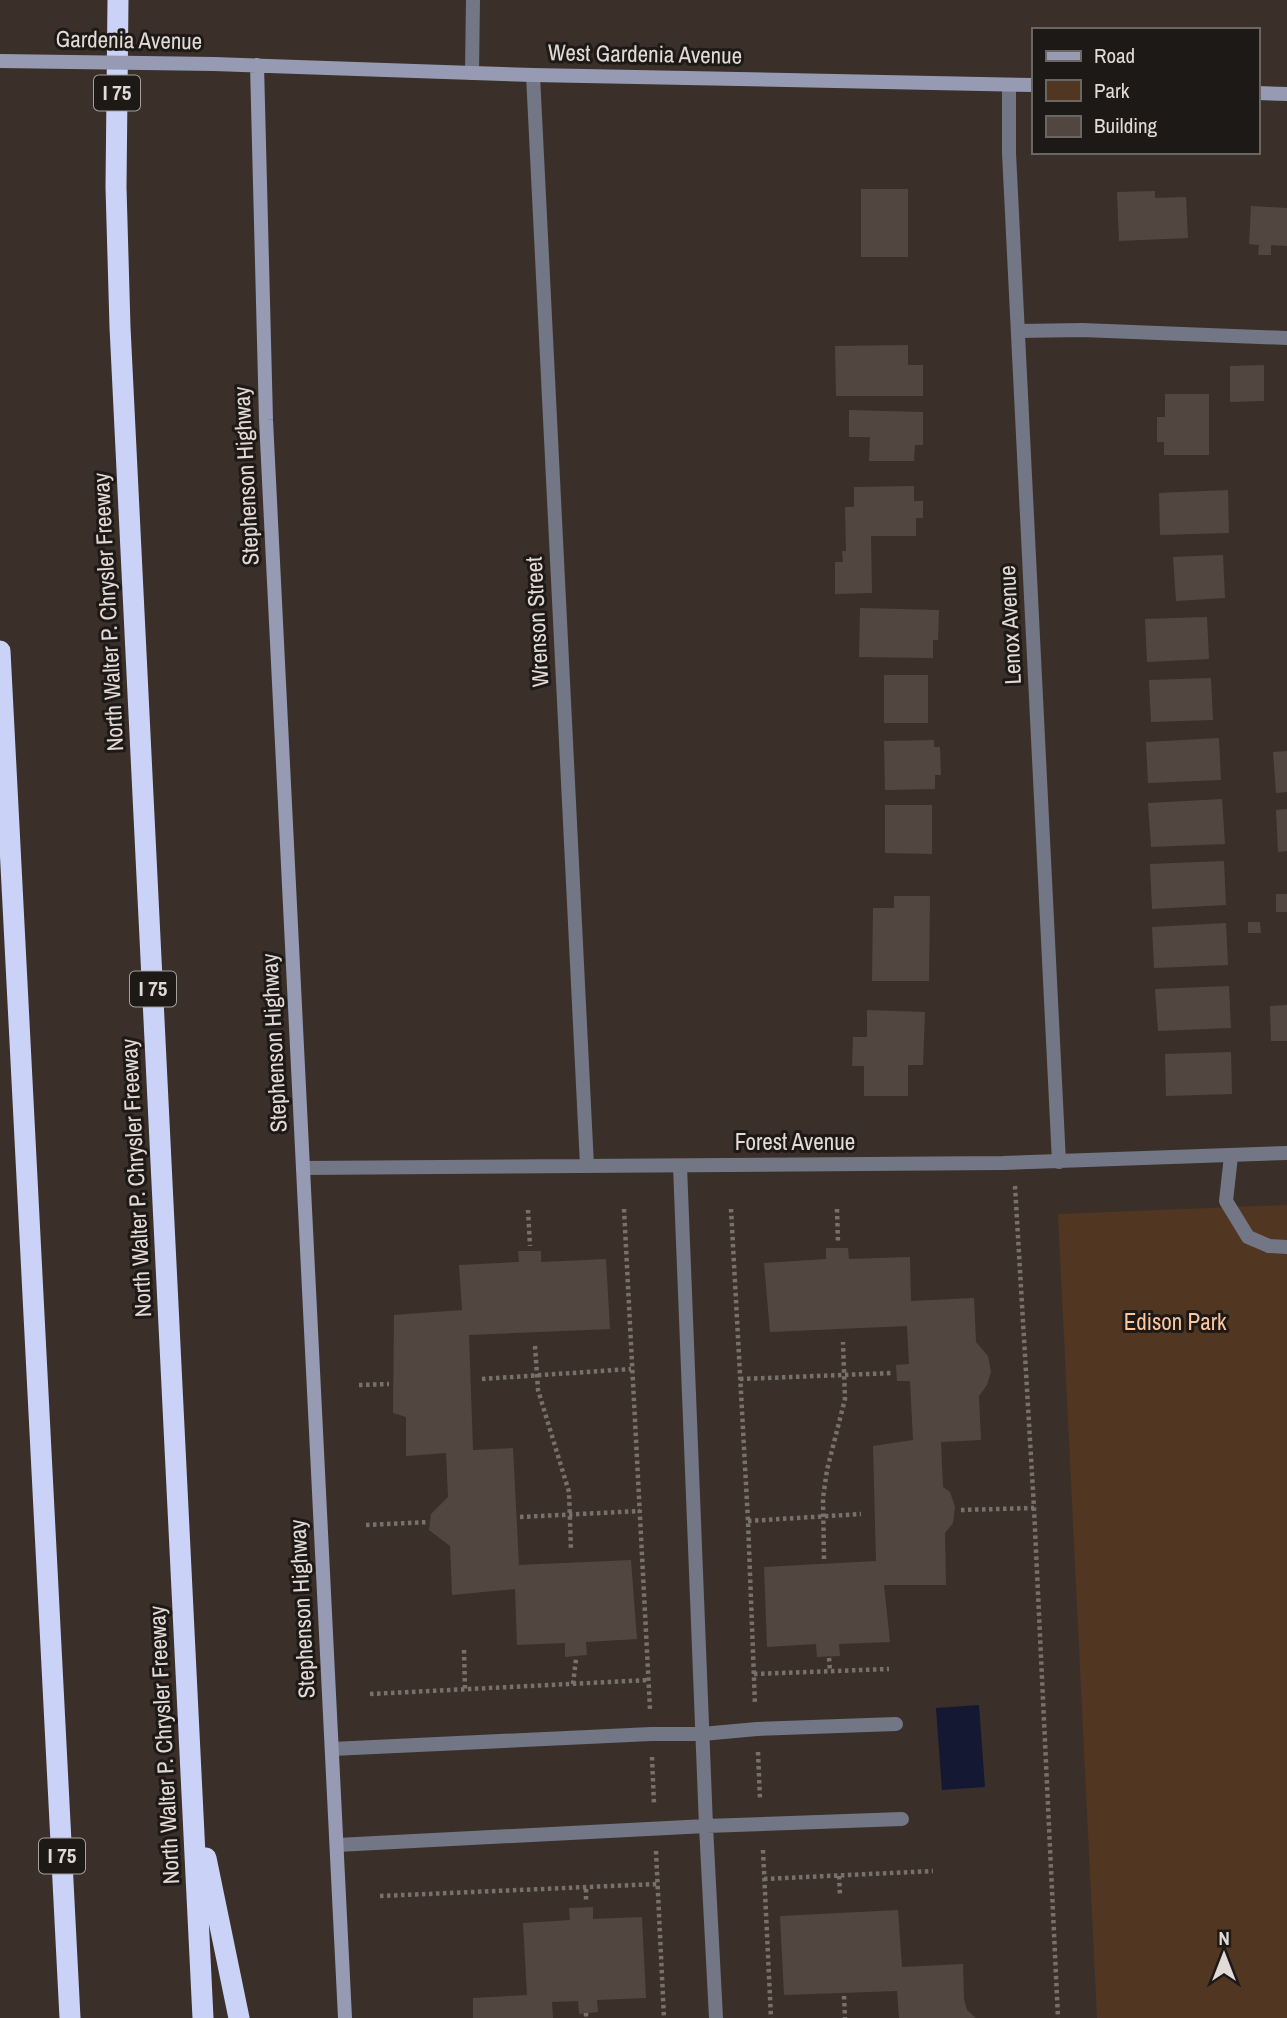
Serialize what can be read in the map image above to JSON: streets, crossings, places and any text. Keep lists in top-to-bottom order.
{
  "streets": {
    "highway": ["I 75", "North Walter P. Chrysler Freeway"],
    "main road": ["Gardenia Avenue", "West Gardenia Avenue", "Stephenson Highway"],
    "street": ["Wrenson Street", "Lenox Avenue", "Forest Avenue"]
  },
  "crossings": [
    ["Gardenia Avenue", "West Gardenia Avenue"],
    ["Gardenia Avenue", "Stephenson Highway"],
    ["West Gardenia Avenue", "Stephenson Highway"],
    ["West Gardenia Avenue", "Wrenson Street"],
    ["West Gardenia Avenue", "Lenox Avenue"],
    ["Stephenson Highway", "Forest Avenue"],
    ["Wrenson Street", "Forest Avenue"],
    ["Lenox Avenue", "Forest Avenue"]
  ],
  "parks": ["Edison Park"],
  "legend": ["Road", "Park", "Building"],
  "north": "top"
}
